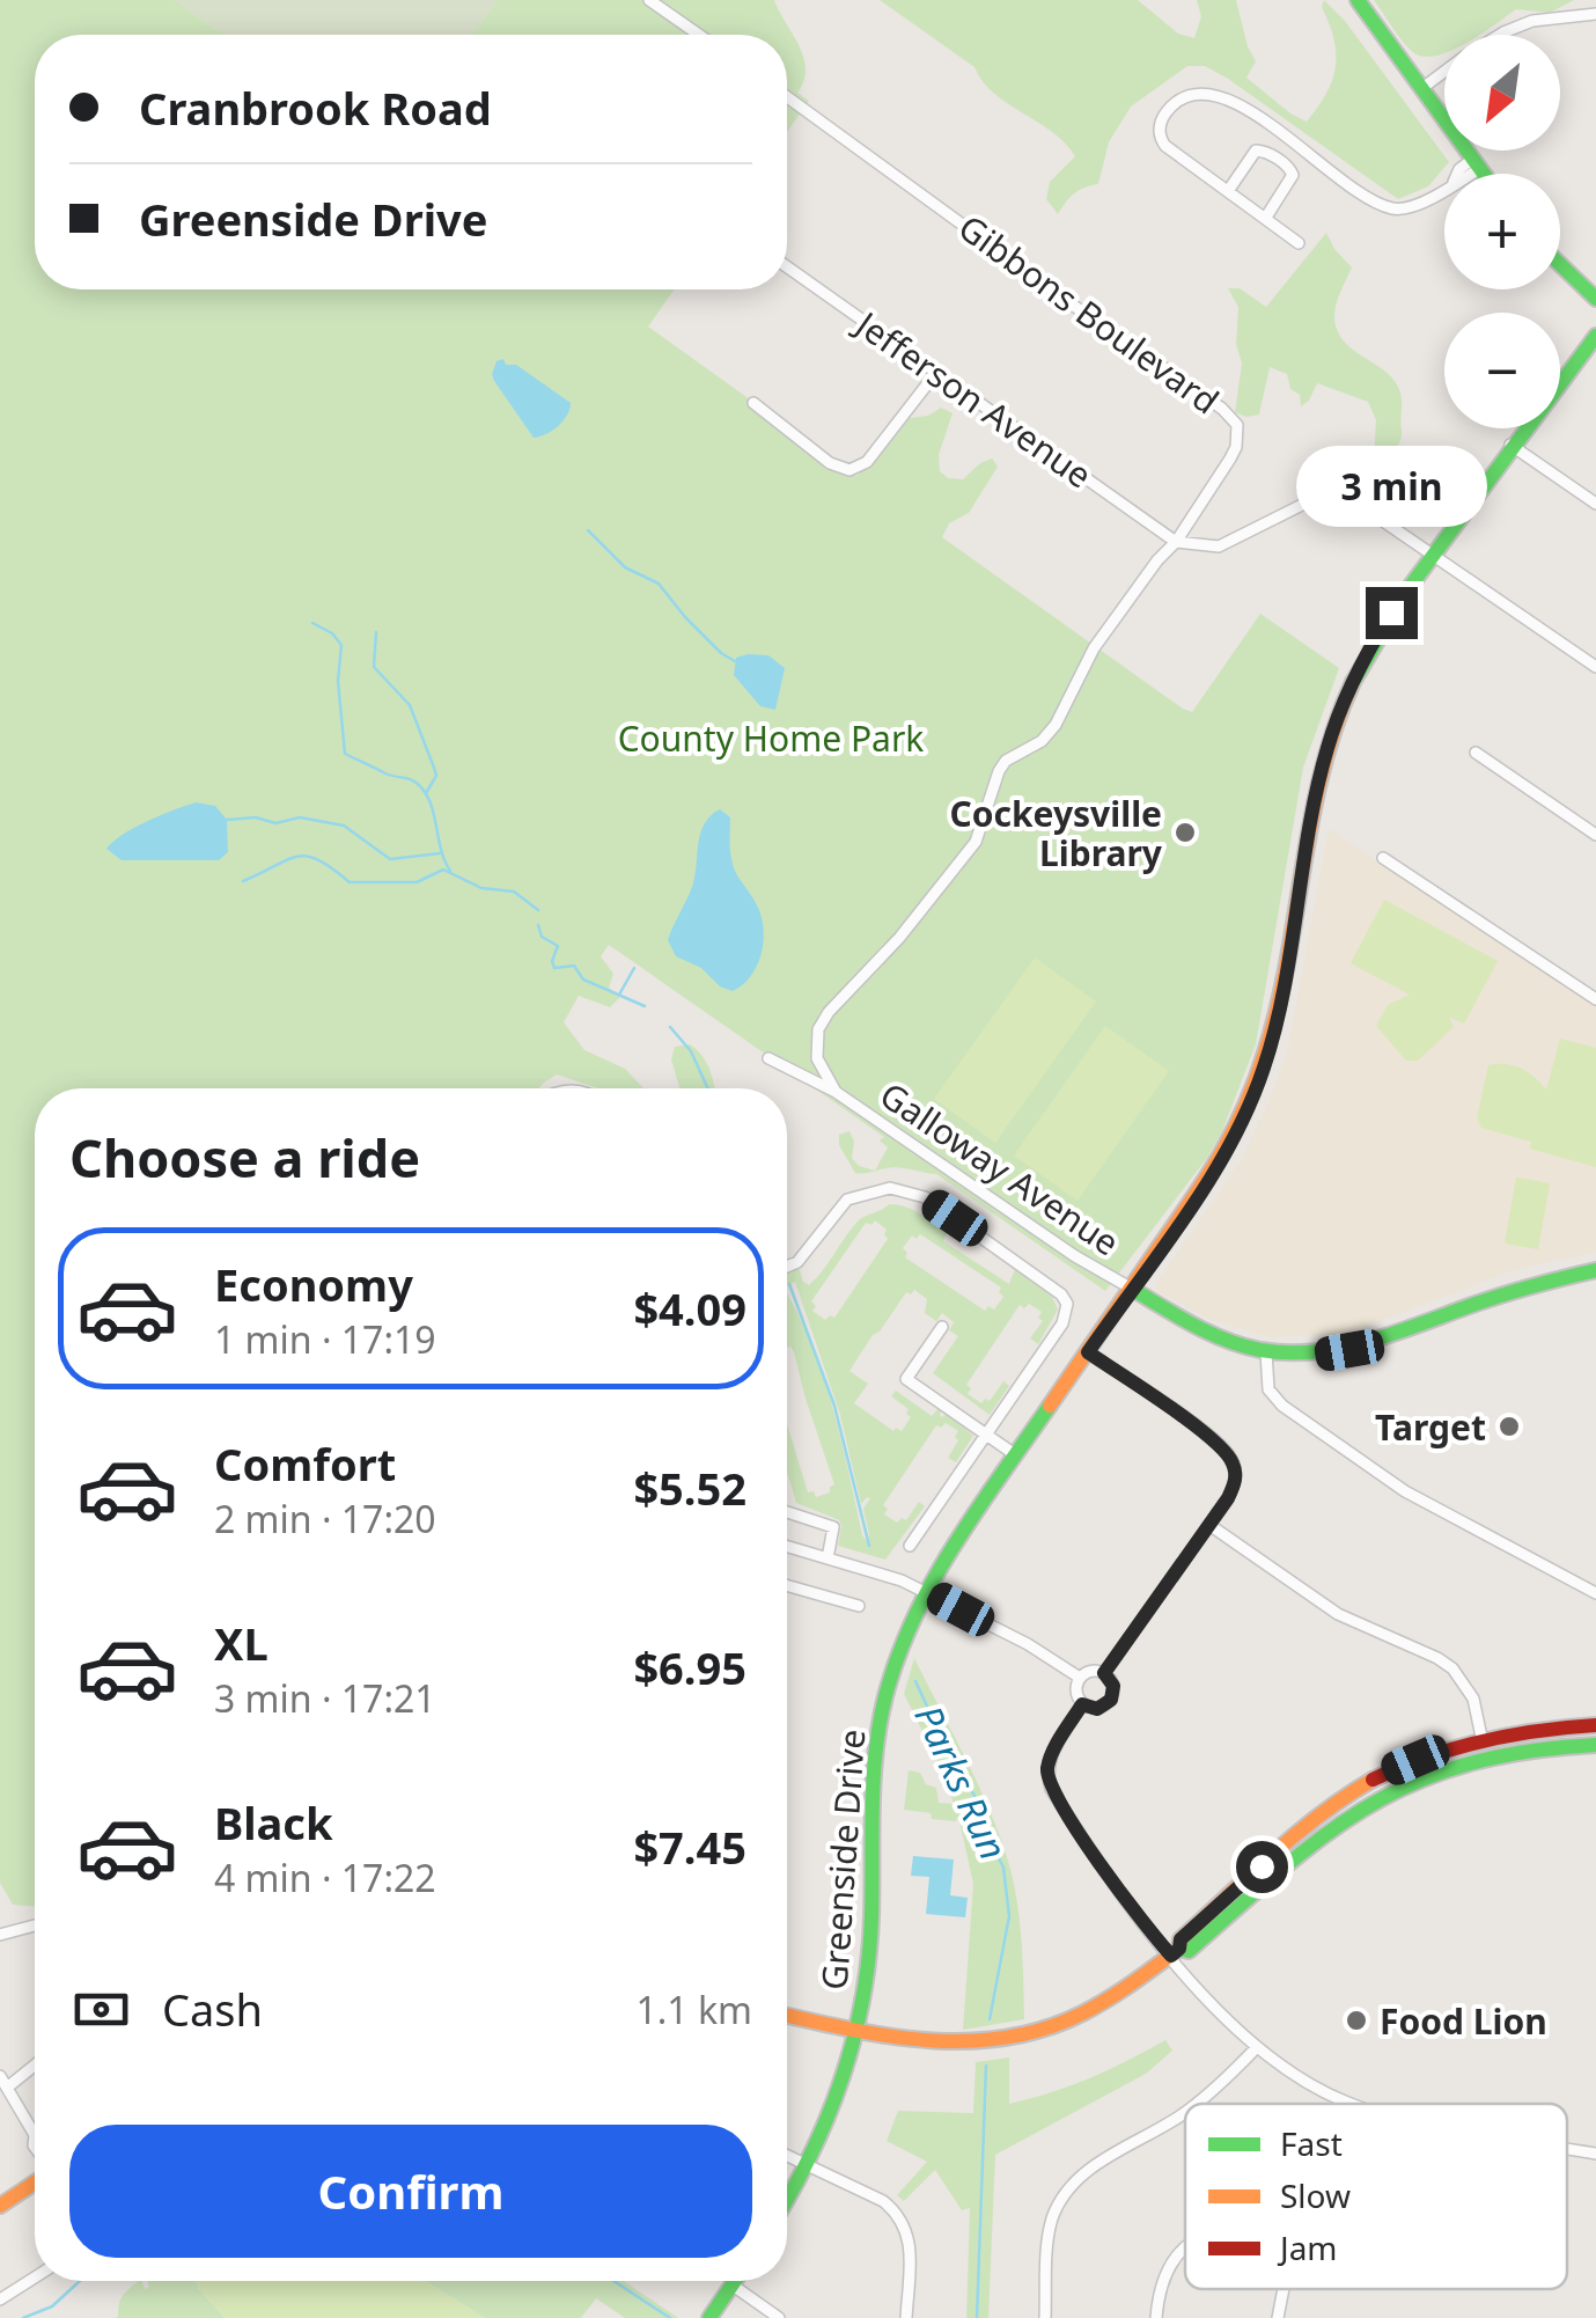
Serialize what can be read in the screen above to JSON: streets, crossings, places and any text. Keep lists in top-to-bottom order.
{
  "streets": {
    "street": [
      "Gibbons Boulevard",
      "Jefferson Avenue",
      "Galloway Avenue",
      "Greenside Drive"
    ]
  },
  "crossings": [
    ["Gibbons Boulevard", "Jefferson Avenue"],
    ["Gibbons Boulevard", "Galloway Avenue"],
    ["Galloway Avenue", "Greenside Drive"]
  ],
  "water": ["Parks Run"],
  "parks": ["County Home Park"],
  "places": ["Cockeysville Library", "Target", "Food Lion"],
  "legend": ["Fast", "Slow", "Jam"],
  "north": "bottom left",
  "page": {
    "map_buttons": ["+", "−"],
    "banner": ["Cranbrook Road", "Greenside Drive"],
    "bubble": "3 min",
    "heading": "Choose a ride",
    "list": [
      {
        "name": "Economy",
        "note": "1 min · 17:19",
        "value": "$4.09"
      },
      {
        "name": "Comfort",
        "note": "2 min · 17:20",
        "value": "$5.52"
      },
      {
        "name": "XL",
        "note": "3 min · 17:21",
        "value": "$6.95"
      },
      {
        "name": "Black",
        "note": "4 min · 17:22",
        "value": "$7.45"
      }
    ],
    "pay": ["Cash", "1.1 km"],
    "buttons": "Confirm"
  }
}
